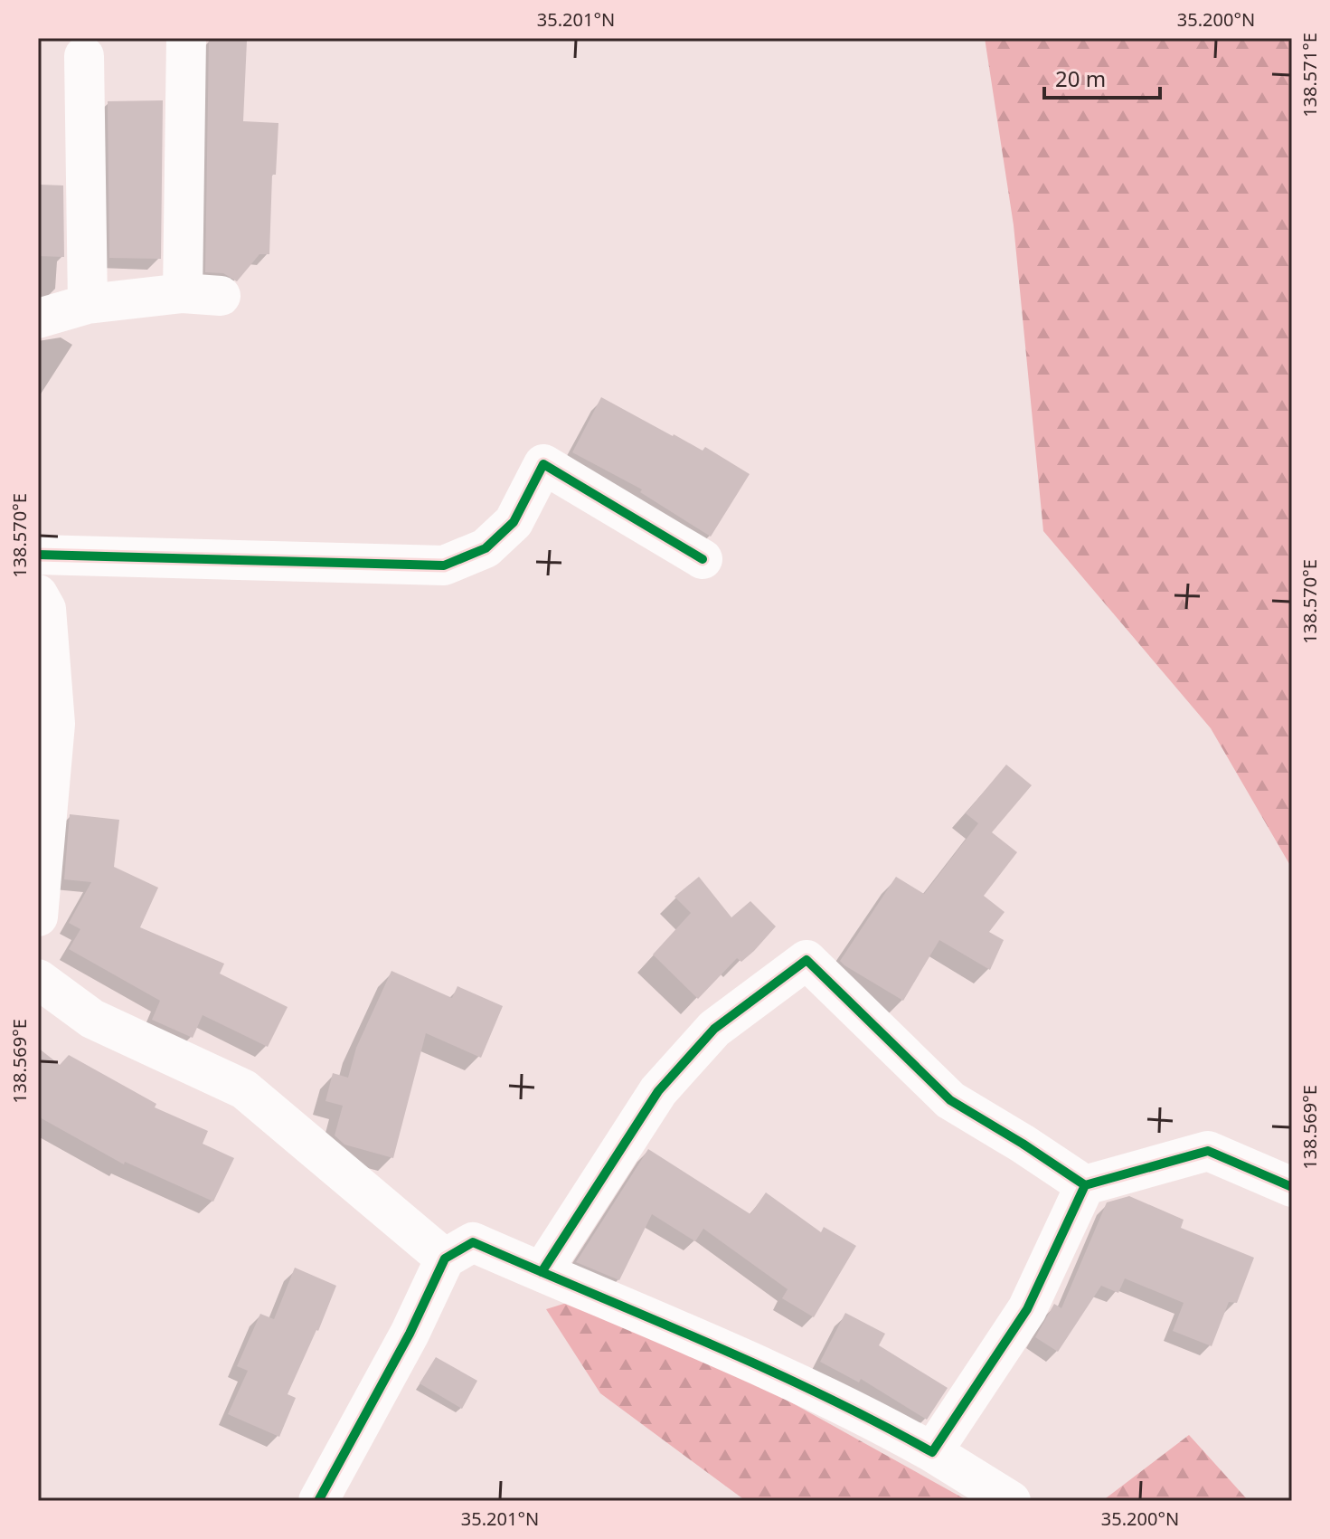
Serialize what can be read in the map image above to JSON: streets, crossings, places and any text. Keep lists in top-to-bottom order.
{
  "scale_bar": "20 m",
  "coordinates": [
    "35.201°N",
    "35.200°N",
    "138.571°E",
    "138.570°E",
    "138.569°E"
  ]
}
